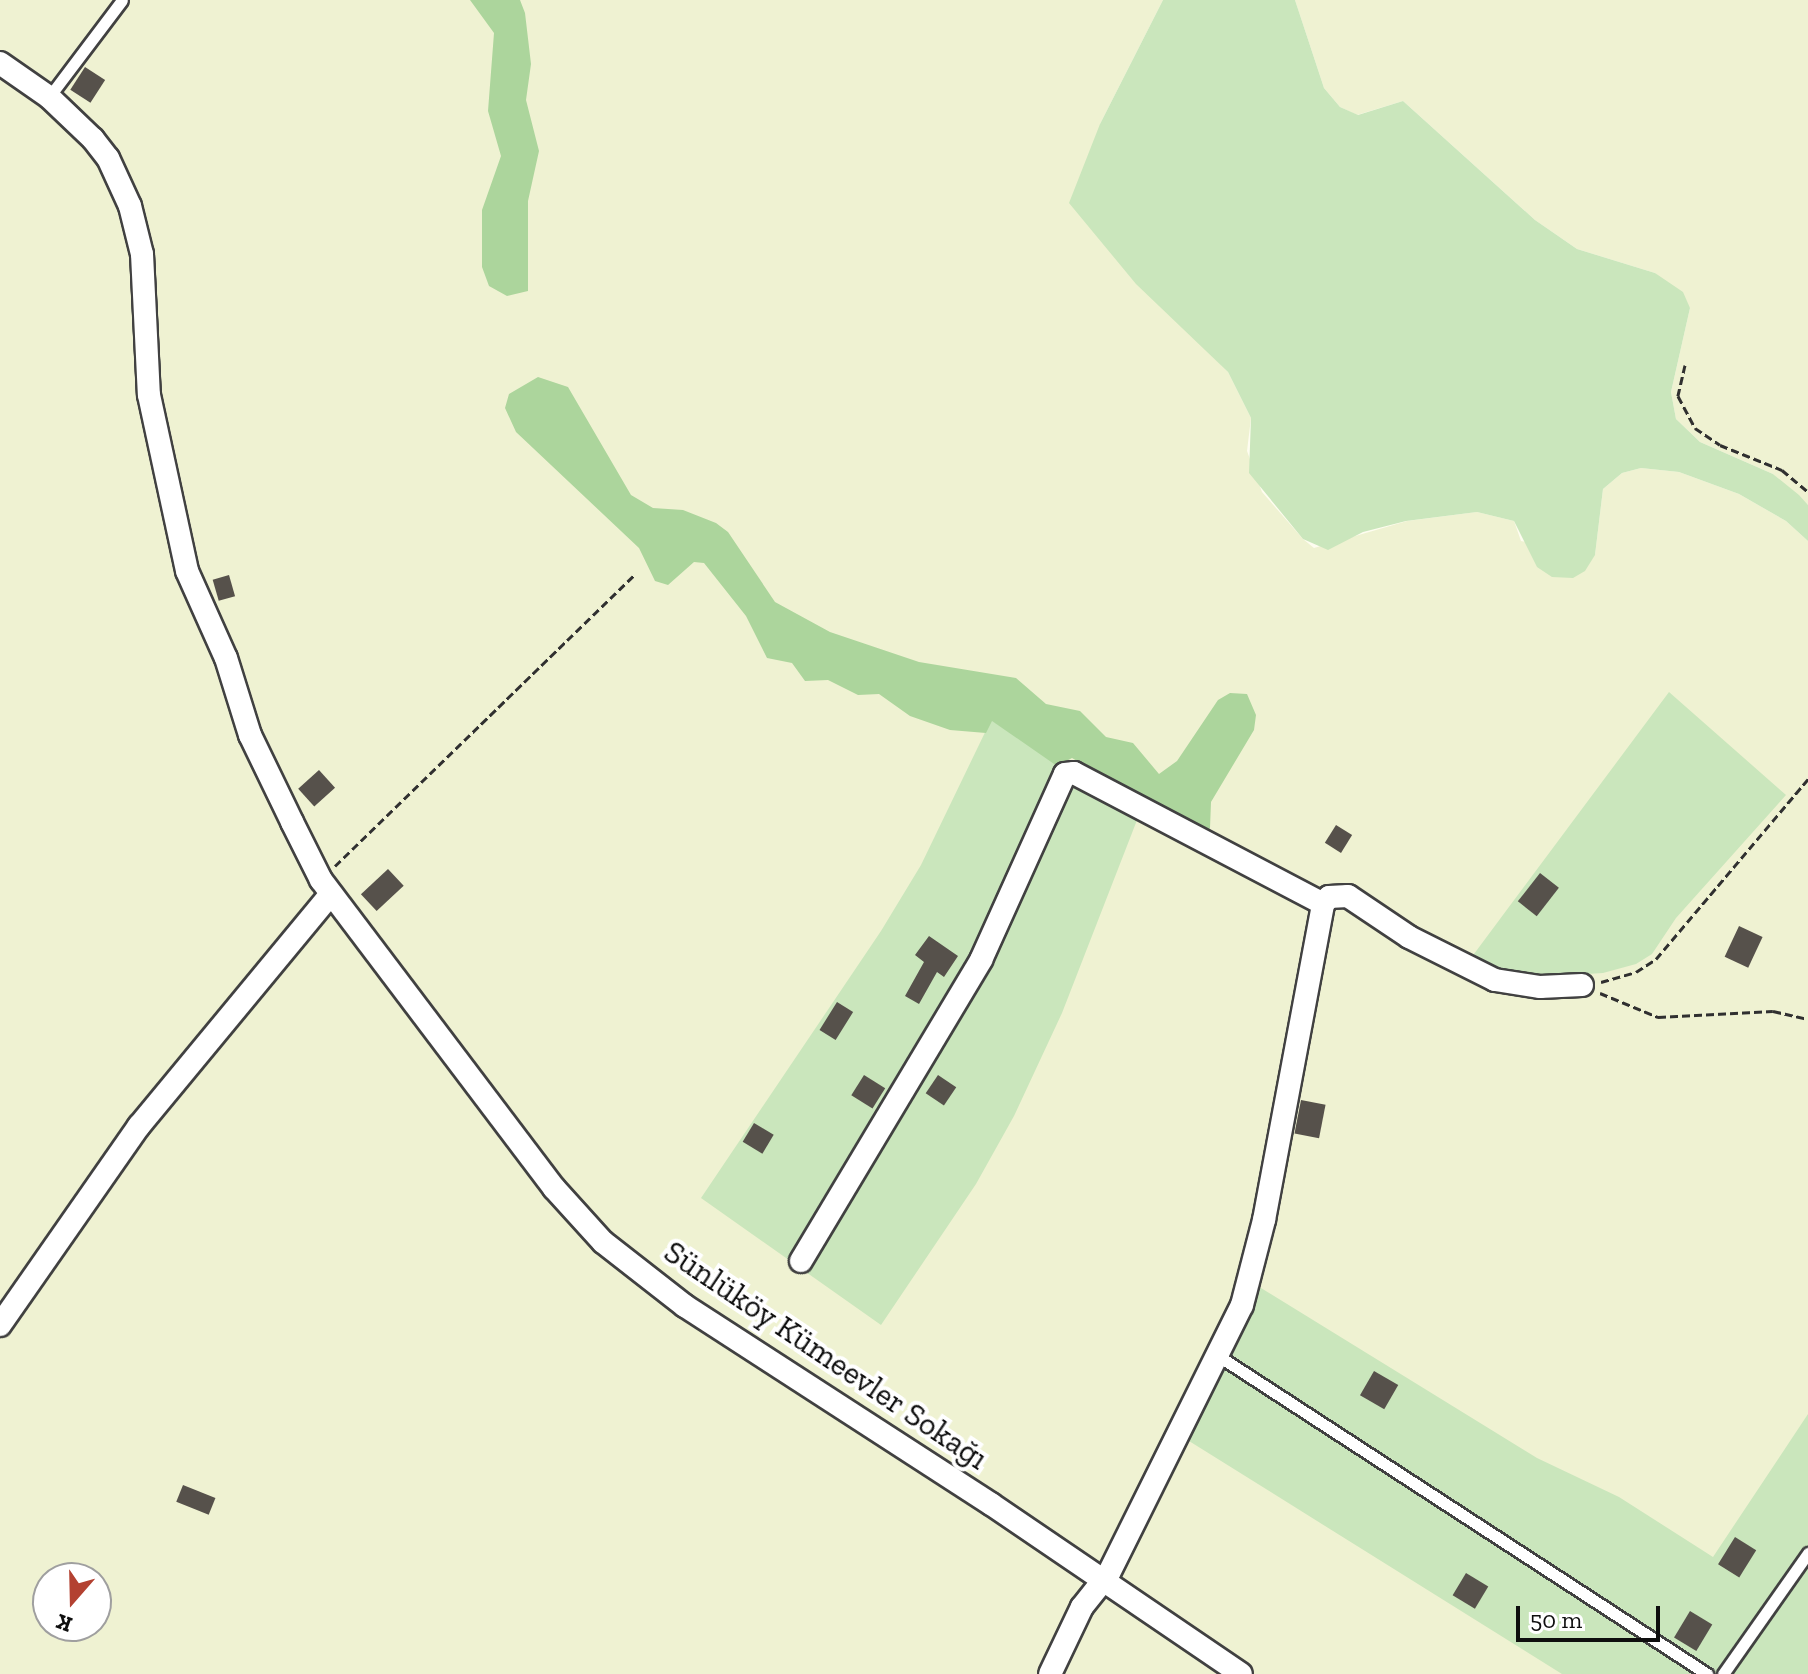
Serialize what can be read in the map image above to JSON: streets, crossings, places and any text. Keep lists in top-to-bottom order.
{
  "streets": {
    "street": ["Sünlüköy Kümeevler Sokağı"]
  },
  "scale_bar": "50 m",
  "north": "bottom"
}
